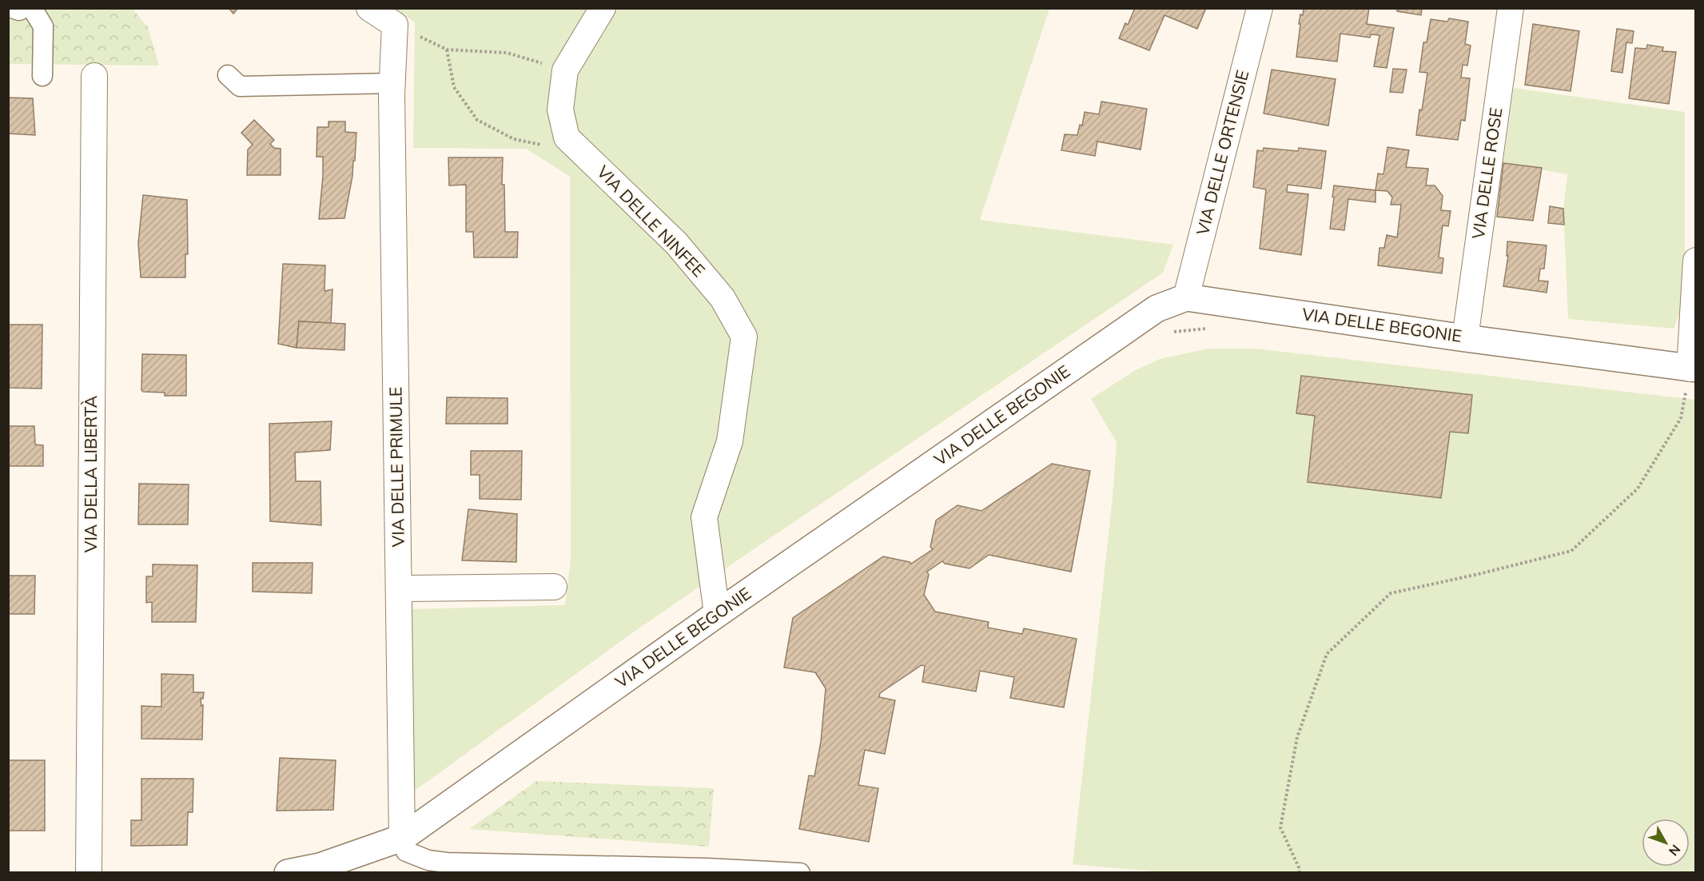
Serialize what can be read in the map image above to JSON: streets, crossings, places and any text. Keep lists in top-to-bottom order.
{
  "streets": {
    "street": [
      "VIA DELLE ORTENSIE",
      "VIA DELLE ROSE",
      "VIA DELLE NINFEE",
      "VIA DELLE BEGONIE",
      "VIA DELLE PRIMULE",
      "VIA DELLA LIBERTÀ"
    ]
  },
  "crossings": [
    ["VIA DELLE ORTENSIE", "VIA DELLE BEGONIE"],
    ["VIA DELLE ROSE", "VIA DELLE BEGONIE"],
    ["VIA DELLE NINFEE", "VIA DELLE BEGONIE"],
    ["VIA DELLE BEGONIE", "VIA DELLE PRIMULE"]
  ],
  "north": "bottom right"
}
